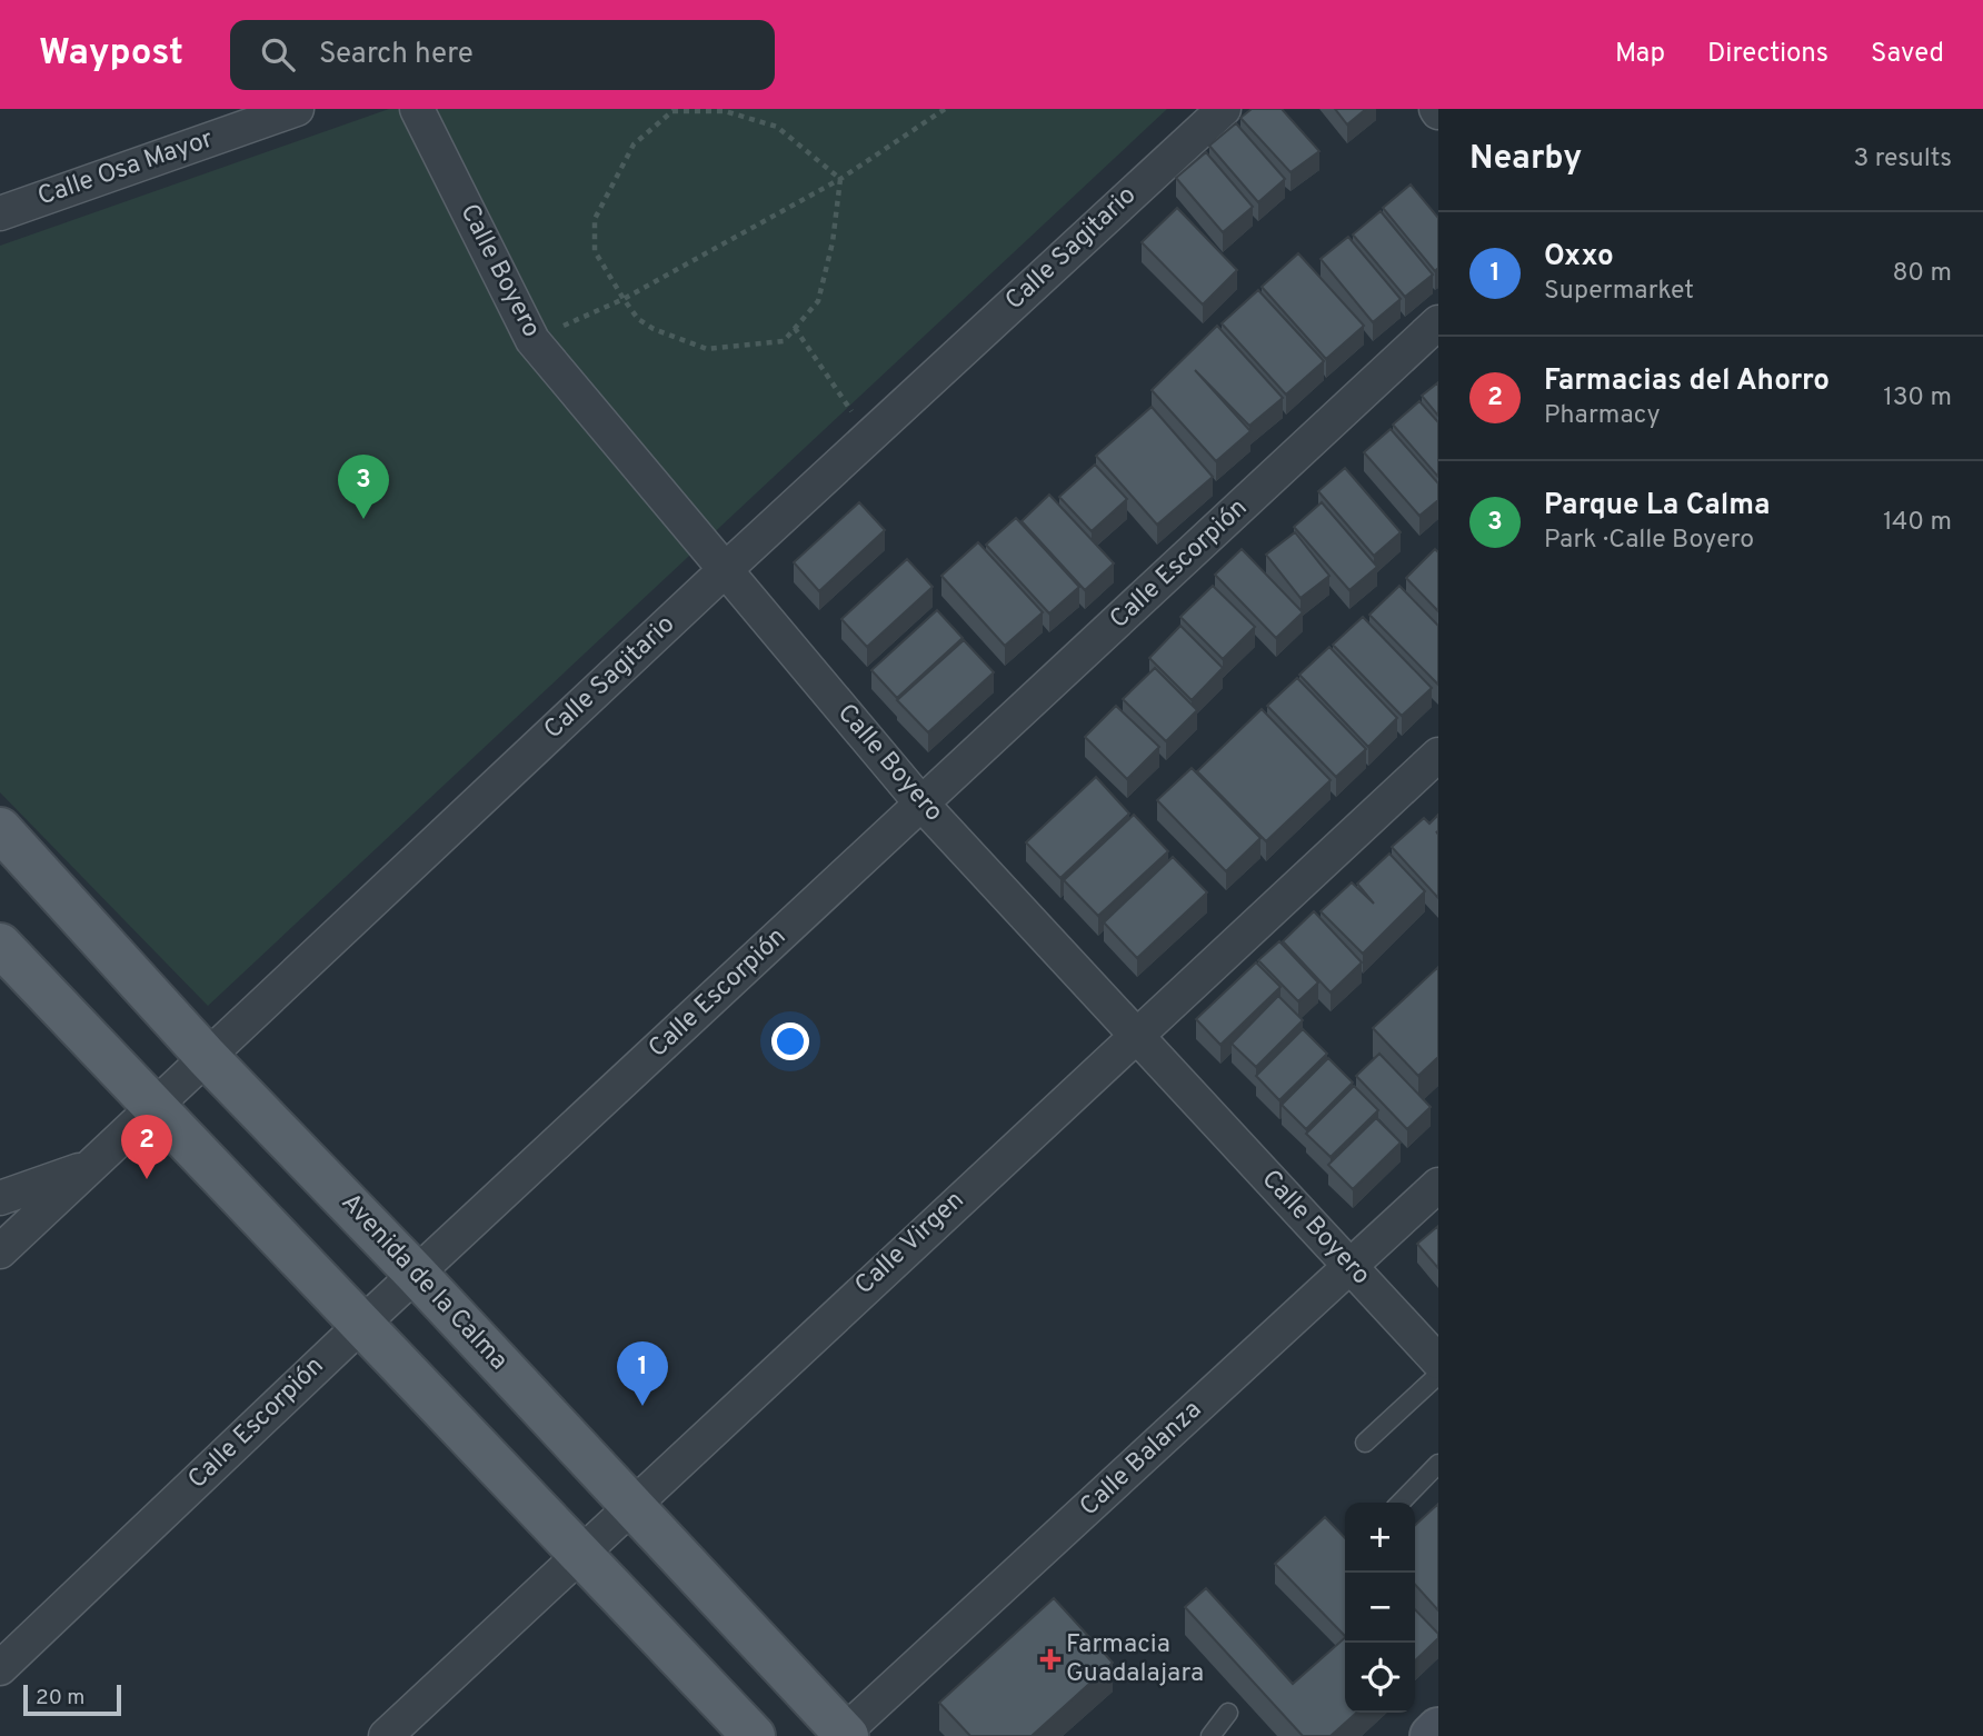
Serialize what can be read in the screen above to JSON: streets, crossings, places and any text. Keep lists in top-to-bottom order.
{
  "streets": {
    "main road": ["Avenida de la Calma"],
    "street": [
      "Calle Osa Mayor",
      "Calle Sagitario",
      "Calle Boyero",
      "Calle Escorpión",
      "Calle Virgen",
      "Calle Balanza"
    ]
  },
  "crossings": [
    ["Calle Sagitario", "Calle Boyero"],
    ["Calle Sagitario", "Avenida de la Calma"],
    ["Calle Boyero", "Calle Escorpión"],
    ["Calle Boyero", "Calle Virgen"],
    ["Calle Boyero", "Calle Balanza"],
    ["Calle Escorpión", "Avenida de la Calma"],
    ["Calle Virgen", "Avenida de la Calma"],
    ["Avenida de la Calma", "Calle Balanza"]
  ],
  "places": {
    "health": ["Farmacia Guadalajara"]
  },
  "scale_bar": "20 m",
  "page": {
    "header": "Waypost",
    "search": "Search here",
    "nav": ["Map", "Directions", "Saved"],
    "heading": ["Nearby", "3 results"],
    "list": [
      {
        "mark": "1",
        "name": "Oxxo",
        "note": "Supermarket",
        "value": "80 m"
      },
      {
        "mark": "2",
        "name": "Farmacias del Ahorro",
        "note": "Pharmacy",
        "value": "130 m"
      },
      {
        "mark": "3",
        "name": "Parque La Calma",
        "note": "Park · Calle Boyero",
        "value": "140 m"
      }
    ],
    "pins": ["3", "2", "1"],
    "map_buttons": ["+", "−"],
    "scale": "20 m"
  }
}
